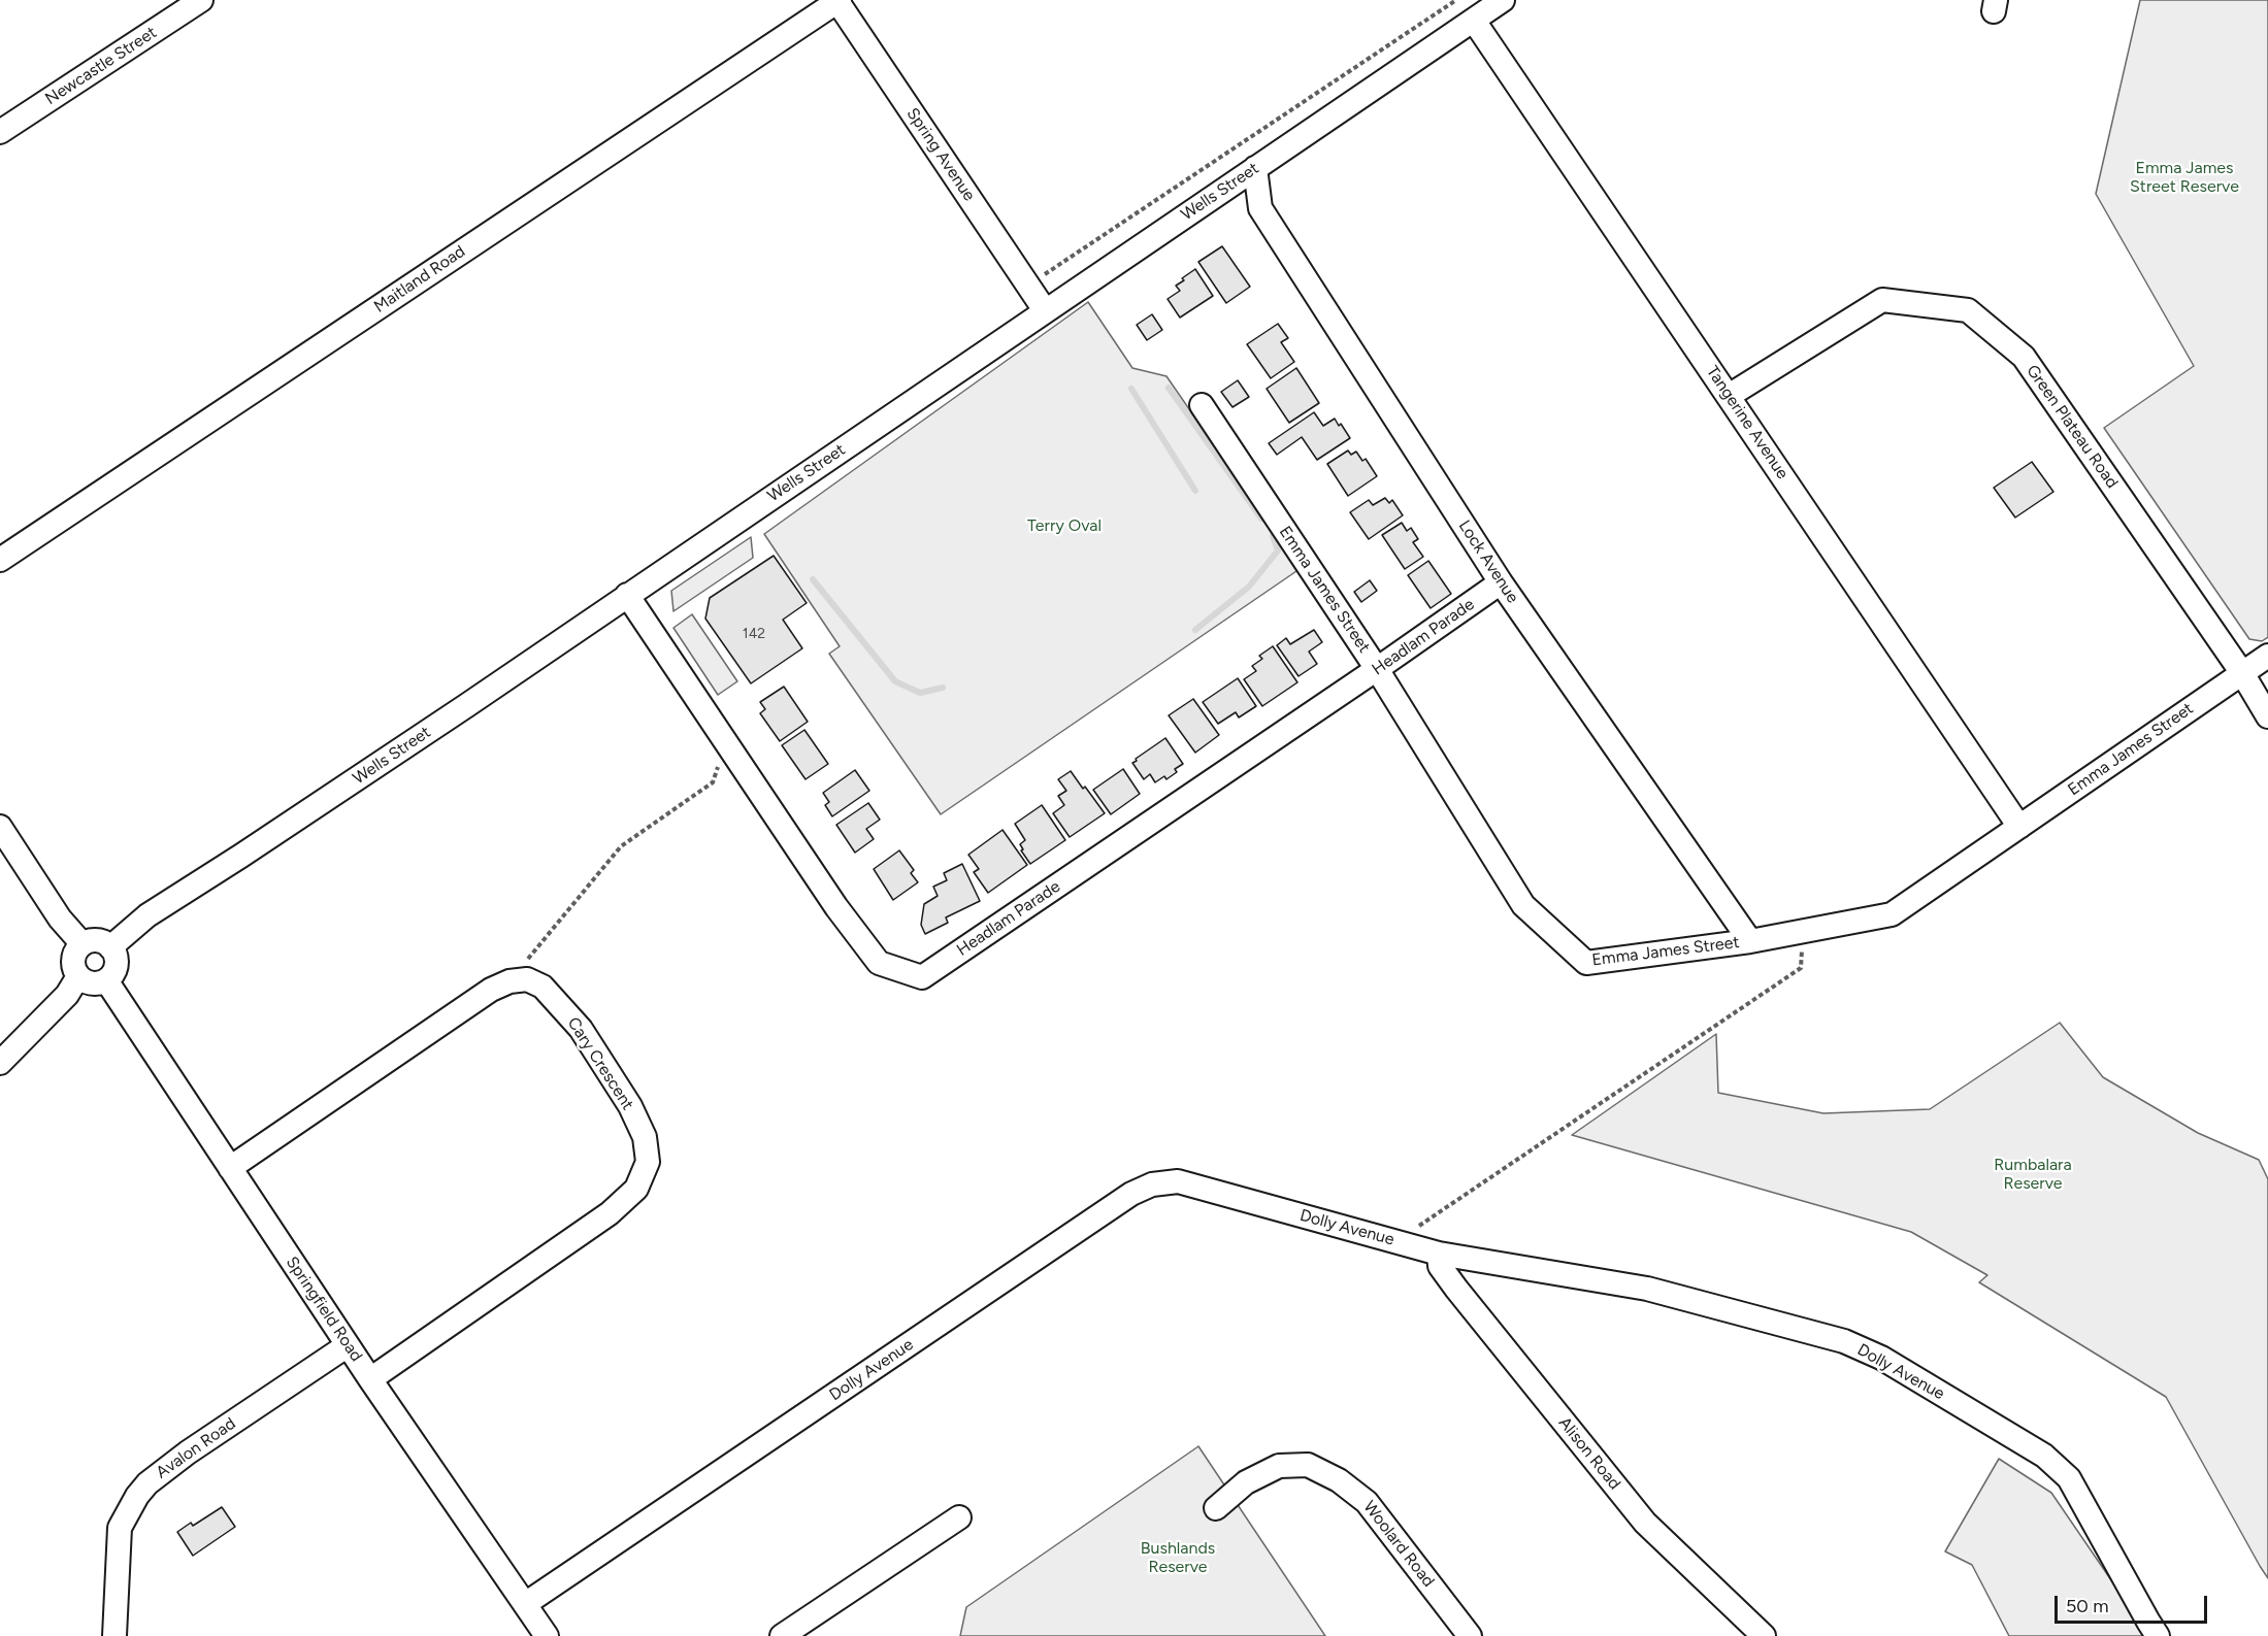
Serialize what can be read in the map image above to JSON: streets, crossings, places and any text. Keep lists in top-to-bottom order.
{
  "streets": {
    "street": [
      "Newcastle Street",
      "Spring Avenue",
      "Wells Street",
      "Maitland Road",
      "Tangerine Avenue",
      "Green Plateau Road",
      "Lock Avenue",
      "Emma James Street",
      "Headlam Parade",
      "Cary Crescent",
      "Dolly Avenue",
      "Springfield Road",
      "Avalon Road",
      "Alison Road",
      "Woolard Road"
    ]
  },
  "crossings": [
    ["Spring Avenue", "Wells Street"],
    ["Spring Avenue", "Maitland Road"],
    ["Wells Street", "Tangerine Avenue"],
    ["Wells Street", "Lock Avenue"],
    ["Wells Street", "Headlam Parade"],
    ["Wells Street", "Springfield Road"],
    ["Tangerine Avenue", "Green Plateau Road"],
    ["Tangerine Avenue", "Emma James Street"],
    ["Green Plateau Road", "Emma James Street"],
    ["Lock Avenue", "Emma James Street"],
    ["Lock Avenue", "Headlam Parade"],
    ["Emma James Street", "Headlam Parade"],
    ["Cary Crescent", "Springfield Road"],
    ["Dolly Avenue", "Springfield Road"],
    ["Dolly Avenue", "Alison Road"],
    ["Springfield Road", "Avalon Road"]
  ],
  "parks": [
    "Emma James Street Reserve",
    "Terry Oval",
    "Rumbalara Reserve",
    "Bushlands Reserve"
  ],
  "house_numbers": ["142"],
  "scale_bar": "50 m"
}
